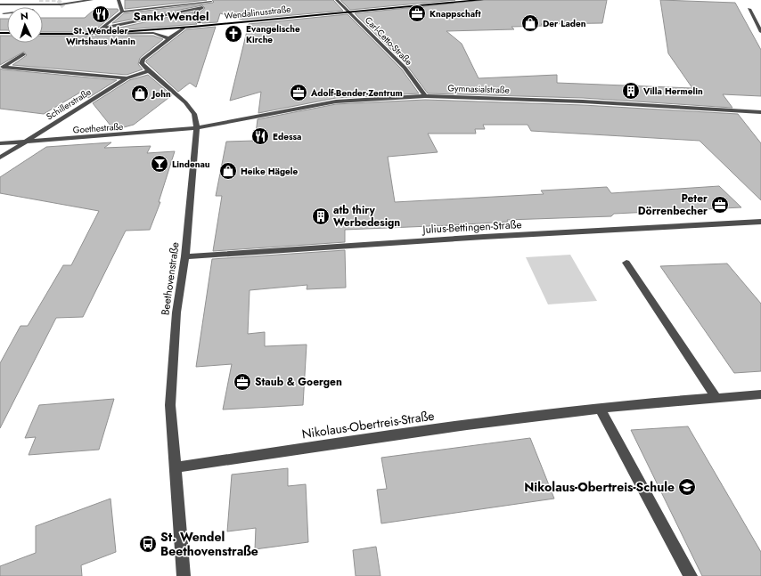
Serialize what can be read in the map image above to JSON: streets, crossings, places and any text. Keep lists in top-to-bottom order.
{
  "streets": {
    "main road": ["Wendalinusstraße"],
    "street": [
      "Carl-Cetto-Straße",
      "Gymnasialstraße",
      "Schillerstraße",
      "Goethestraße",
      "Julius-Bettingen-Straße",
      "Beethovenstraße",
      "Nikolaus-Obertreis-Straße"
    ]
  },
  "crossings": [
    ["Wendalinusstraße", "Carl-Cetto-Straße"],
    ["Carl-Cetto-Straße", "Gymnasialstraße"],
    ["Gymnasialstraße", "Goethestraße"],
    ["Gymnasialstraße", "Beethovenstraße"],
    ["Schillerstraße", "Goethestraße"],
    ["Schillerstraße", "Beethovenstraße"],
    ["Goethestraße", "Beethovenstraße"],
    ["Julius-Bettingen-Straße", "Beethovenstraße"],
    ["Beethovenstraße", "Nikolaus-Obertreis-Straße"]
  ],
  "districts": ["Sankt Wendel"],
  "places": {
    "office": [
      "Knappschaft",
      "Adolf-Bender-Zentrum",
      "Peter Dörrenbecher",
      "Staub & Goergen"
    ],
    "restaurant": ["St. Wendeler Wirtshaus Manin", "Edessa"],
    "shop": ["Der Laden", "John", "Heike Hägele"],
    "church": ["Evangelische Kirche"],
    "building": ["Villa Hermelin", "atb thiry Werbedesign"],
    "bar": ["Lindenau"],
    "school or university": ["Nikolaus-Obertreis-Schule"],
    "bus stop": ["St. Wendel Beethovenstraße"]
  },
  "north": "top"
}
